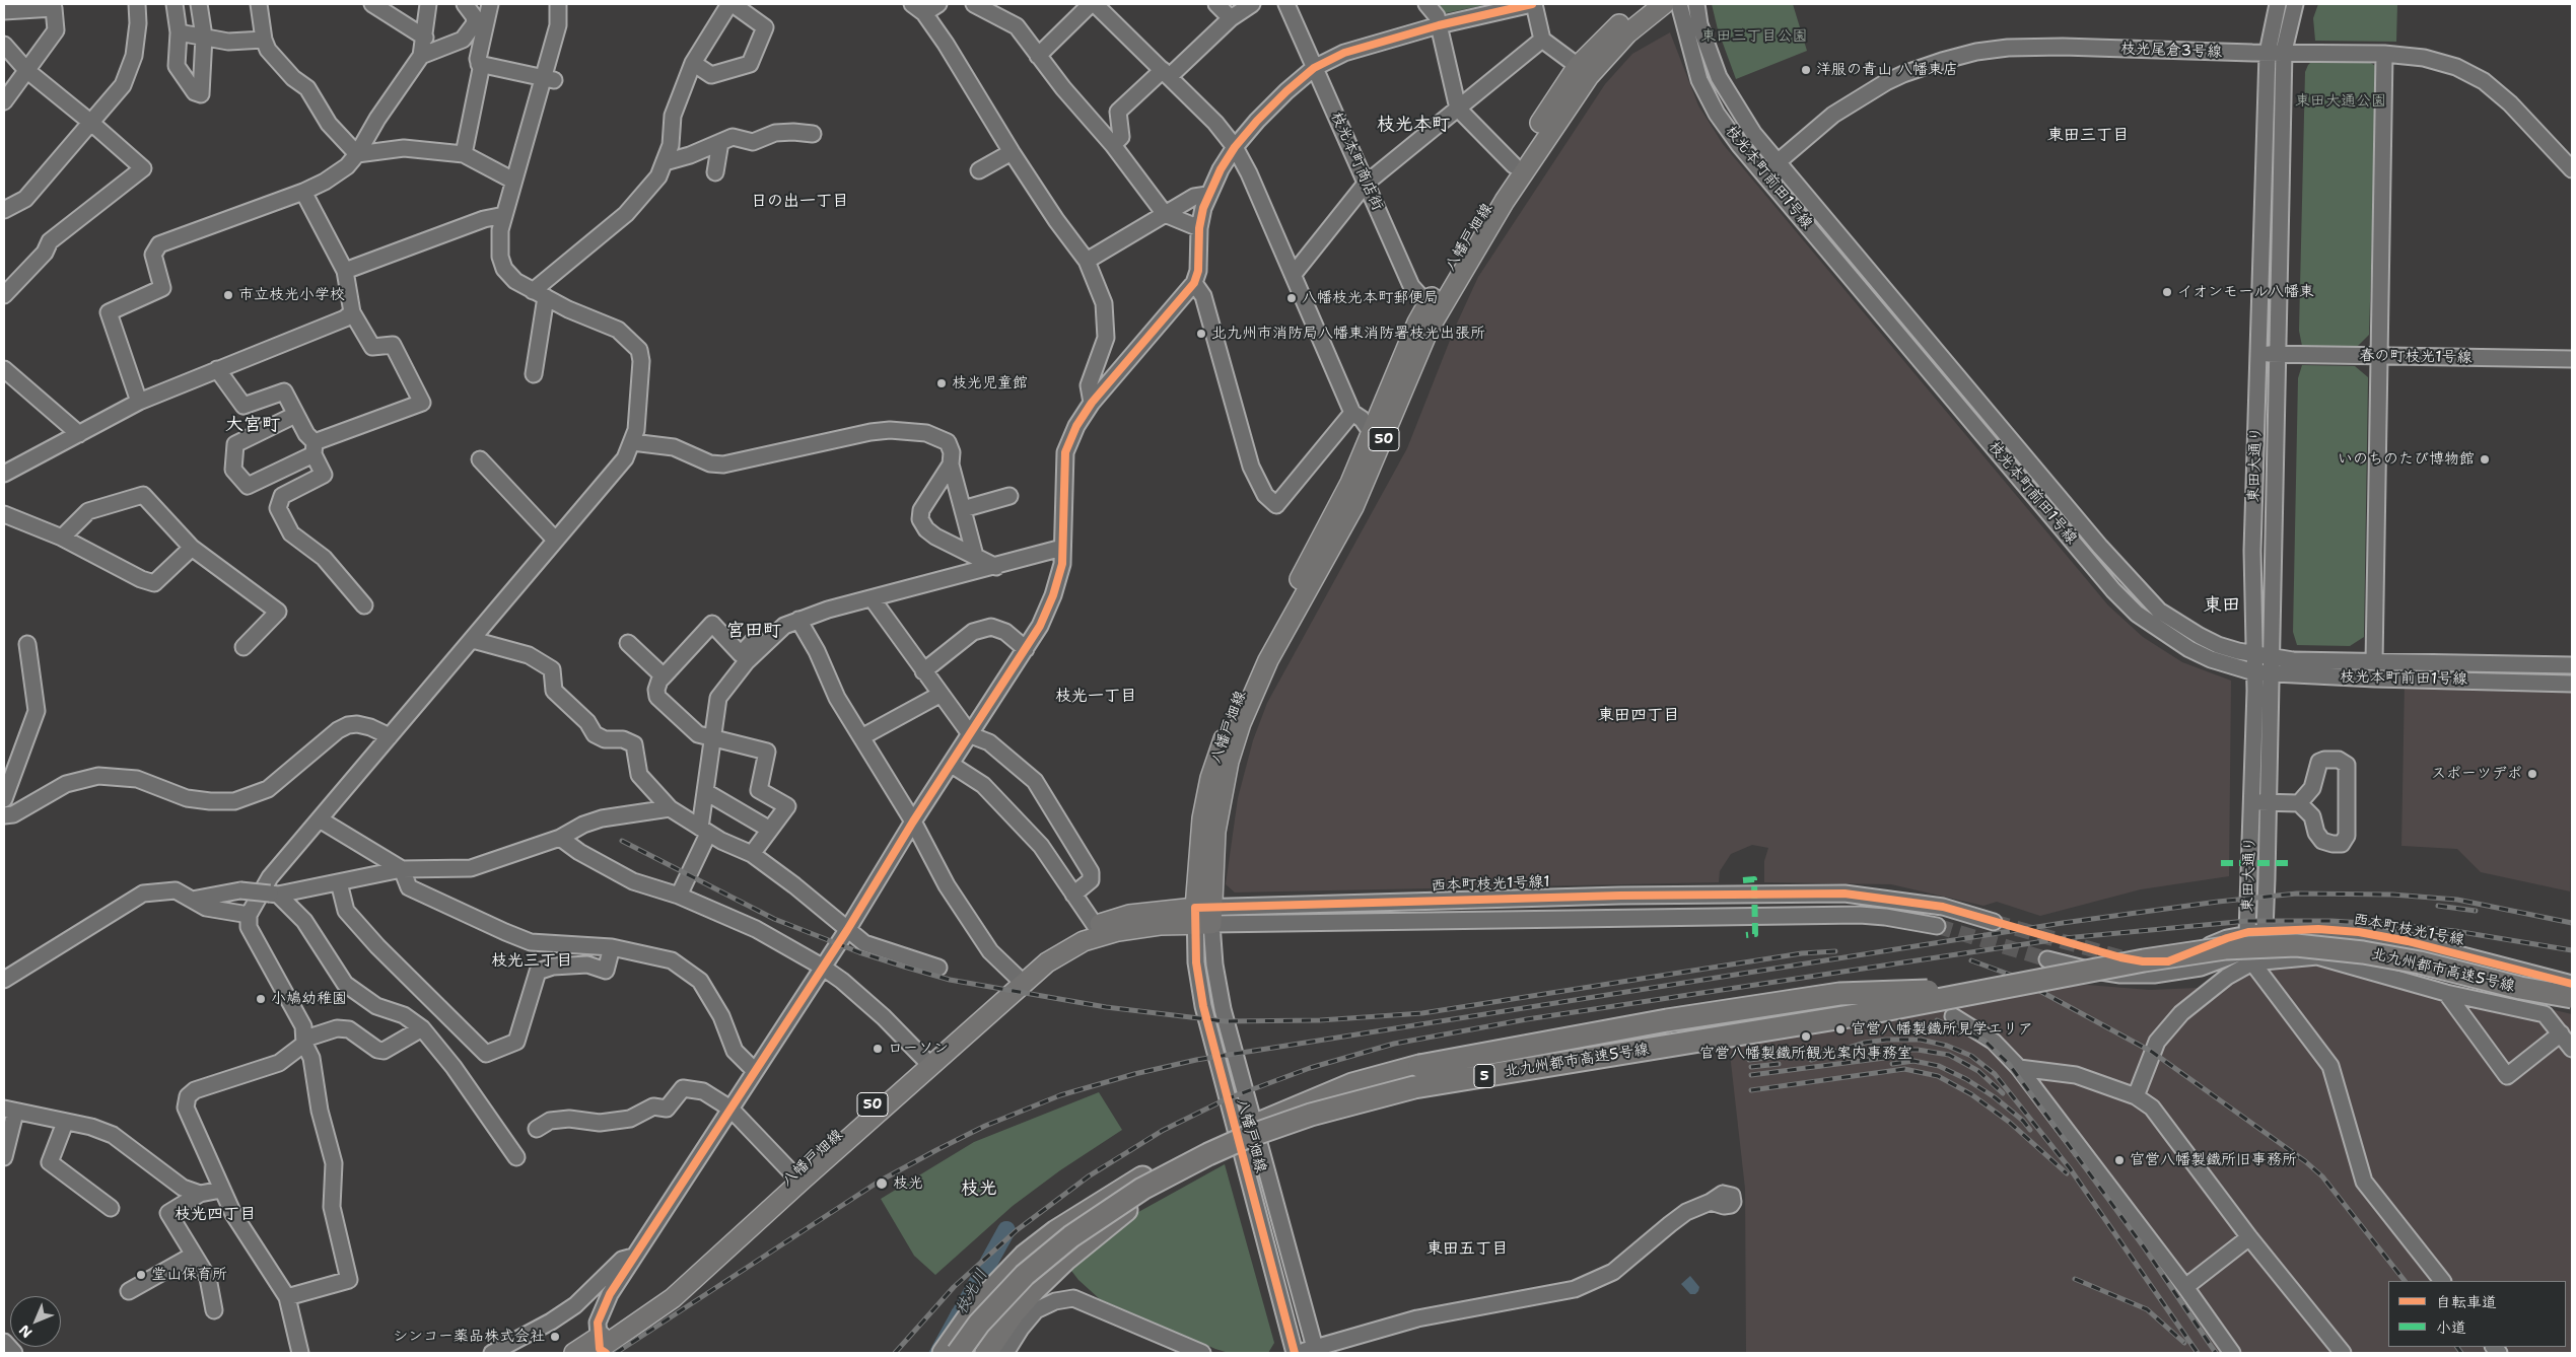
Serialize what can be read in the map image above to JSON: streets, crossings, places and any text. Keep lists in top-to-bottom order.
{
  "streets": {
    "highway": ["北九州都市高速5号線", "5"],
    "main road": ["八幡戸畑線", "50"],
    "street": [
      "枝光尾倉3号線",
      "枝光本町商店街",
      "枝光本町前田1号線",
      "春の町枝光1号線",
      "東田大通り",
      "西本町枝光1号線1",
      "西本町枝光1号線"
    ]
  },
  "crossings": [
    ["枝光尾倉3号線", "枝光本町前田1号線"],
    ["枝光尾倉3号線", "東田大通り"],
    ["枝光本町商店街", "八幡戸畑線"],
    ["枝光本町前田1号線", "東田大通り"],
    ["八幡戸畑線", "西本町枝光1号線1"],
    ["春の町枝光1号線", "東田大通り"],
    ["東田大通り", "西本町枝光1号線"],
    ["西本町枝光1号線", "北九州都市高速5号線"]
  ],
  "districts": [
    "枝光本町",
    "東田三丁目",
    "日の出一丁目",
    "大宮町",
    "東田",
    "宮田町",
    "枝光一丁目",
    "東田四丁目",
    "枝光三丁目",
    "枝光",
    "枝光四丁目",
    "東田五丁目"
  ],
  "water": ["枝光川"],
  "parks": ["東田三丁目公園", "東田大通公園"],
  "places": [
    "洋服の青山 八幡東店",
    "イオンモール八幡東",
    "市立枝光小学校",
    "八幡枝光本町郵便局",
    "北九州市消防局八幡東消防署枝光出張所",
    "枝光児童館",
    "いのちのたび博物館",
    "スポーツデポ",
    "小鳩幼稚園",
    "官営八幡製鐵所見学エリア",
    "官営八幡製鐵所観光案内事務室",
    "ローソン",
    "官営八幡製鐵所旧事務所",
    "枝光",
    "堂山保育所",
    "シンコー薬品株式会社"
  ],
  "legend": ["自転車道", "小道"],
  "north": "bottom left"
}
